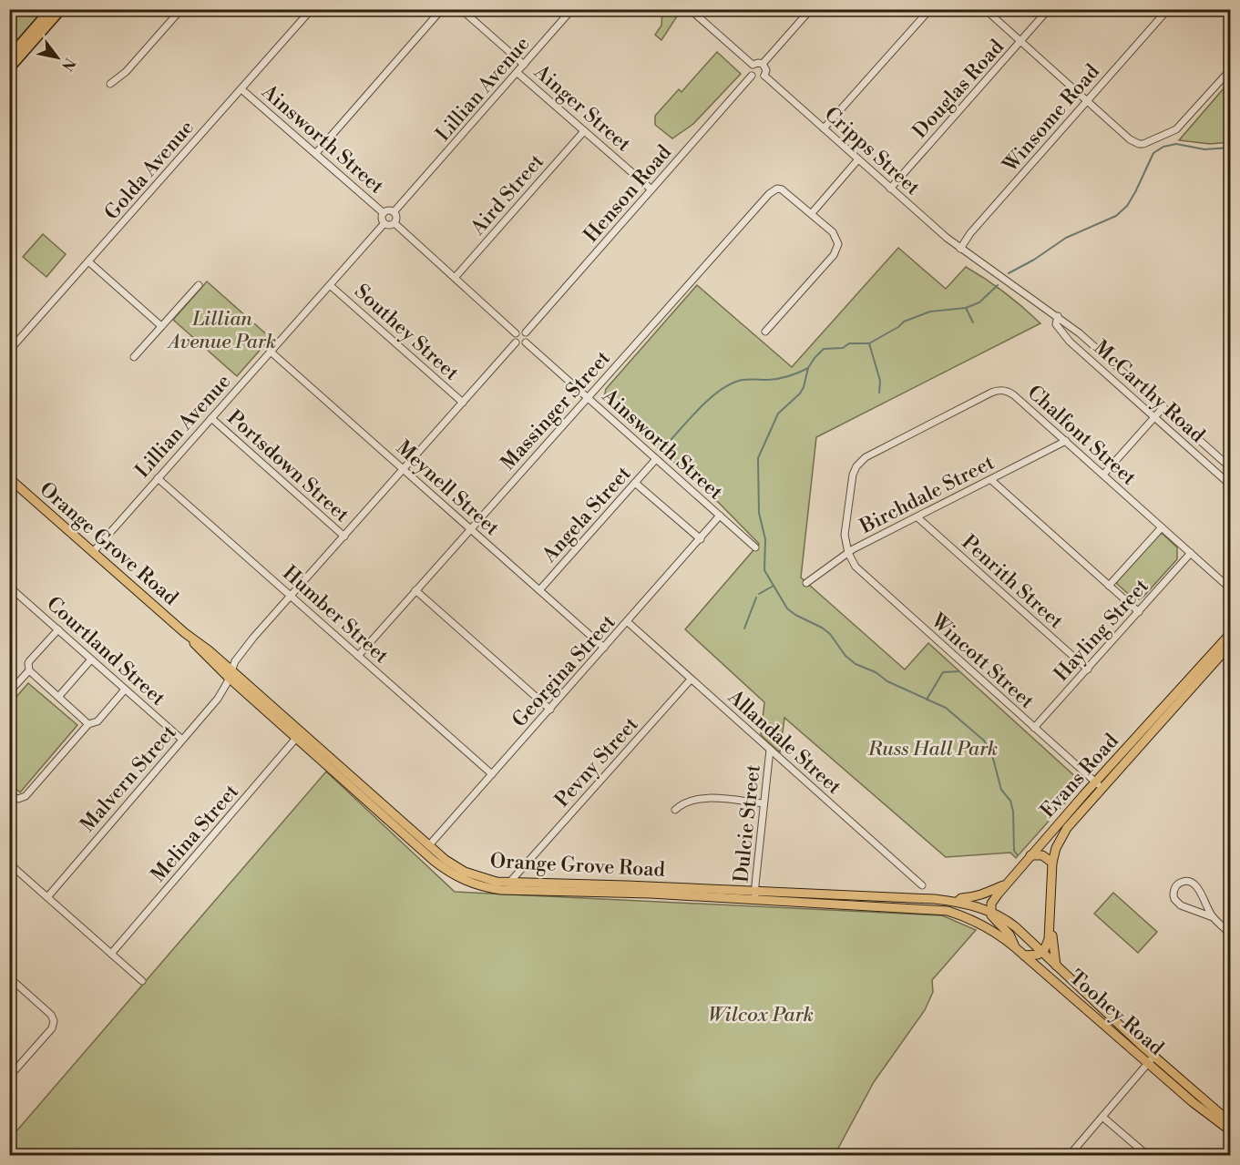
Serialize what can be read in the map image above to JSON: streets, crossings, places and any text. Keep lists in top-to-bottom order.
{
  "streets": {
    "main road": ["Orange Grove Road", "Evans Road", "Toohey Road"],
    "street": [
      "Lillian Avenue",
      "Douglas Road",
      "Ainger Street",
      "Winsome Road",
      "Ainsworth Street",
      "Cripps Street",
      "Golda Avenue",
      "Henson Road",
      "Aird Street",
      "Southey Street",
      "McCarthy Road",
      "Massinger Street",
      "Chalfont Street",
      "Portsdown Street",
      "Meynell Street",
      "Birchdale Street",
      "Angela Street",
      "Penrith Street",
      "Humber Street",
      "Hayling Street",
      "Courtland Street",
      "Wincott Street",
      "Georgina Street",
      "Allandale Street",
      "Pevny Street",
      "Malvern Street",
      "Dulcie Street",
      "Melina Street"
    ]
  },
  "crossings": [
    ["Lillian Avenue", "Ainger Street"],
    ["Lillian Avenue", "Ainsworth Street"],
    ["Lillian Avenue", "Southey Street"],
    ["Lillian Avenue", "Portsdown Street"],
    ["Lillian Avenue", "Meynell Street"],
    ["Lillian Avenue", "Orange Grove Road"],
    ["Lillian Avenue", "Humber Street"],
    ["Douglas Road", "Cripps Street"],
    ["Ainger Street", "Henson Road"],
    ["Ainger Street", "Aird Street"],
    ["Winsome Road", "Cripps Street"],
    ["Winsome Road", "McCarthy Road"],
    ["Ainsworth Street", "Golda Avenue"],
    ["Ainsworth Street", "Henson Road"],
    ["Ainsworth Street", "Massinger Street"],
    ["Ainsworth Street", "Angela Street"],
    ["Ainsworth Street", "Georgina Street"],
    ["Cripps Street", "Henson Road"],
    ["Cripps Street", "McCarthy Road"],
    ["Massinger Street", "Meynell Street"],
    ["Massinger Street", "Humber Street"],
    ["Chalfont Street", "Birchdale Street"],
    ["Chalfont Street", "Hayling Street"],
    ["Chalfont Street", "Wincott Street"],
    ["Meynell Street", "Angela Street"],
    ["Meynell Street", "Georgina Street"],
    ["Birchdale Street", "Penrith Street"],
    ["Birchdale Street", "Wincott Street"],
    ["Orange Grove Road", "Georgina Street"],
    ["Orange Grove Road", "Pevny Street"],
    ["Orange Grove Road", "Evans Road"],
    ["Orange Grove Road", "Malvern Street"],
    ["Orange Grove Road", "Dulcie Street"],
    ["Orange Grove Road", "Melina Street"],
    ["Orange Grove Road", "Toohey Road"],
    ["Penrith Street", "Hayling Street"],
    ["Humber Street", "Georgina Street"],
    ["Hayling Street", "Wincott Street"],
    ["Courtland Street", "Malvern Street"],
    ["Wincott Street", "Evans Road"],
    ["Georgina Street", "Allandale Street"],
    ["Allandale Street", "Pevny Street"],
    ["Allandale Street", "Dulcie Street"],
    ["Evans Road", "Toohey Road"]
  ],
  "parks": ["Lillian Avenue Park", "Russ Hall Park", "Wilcox Park"],
  "north": "bottom right"
}
